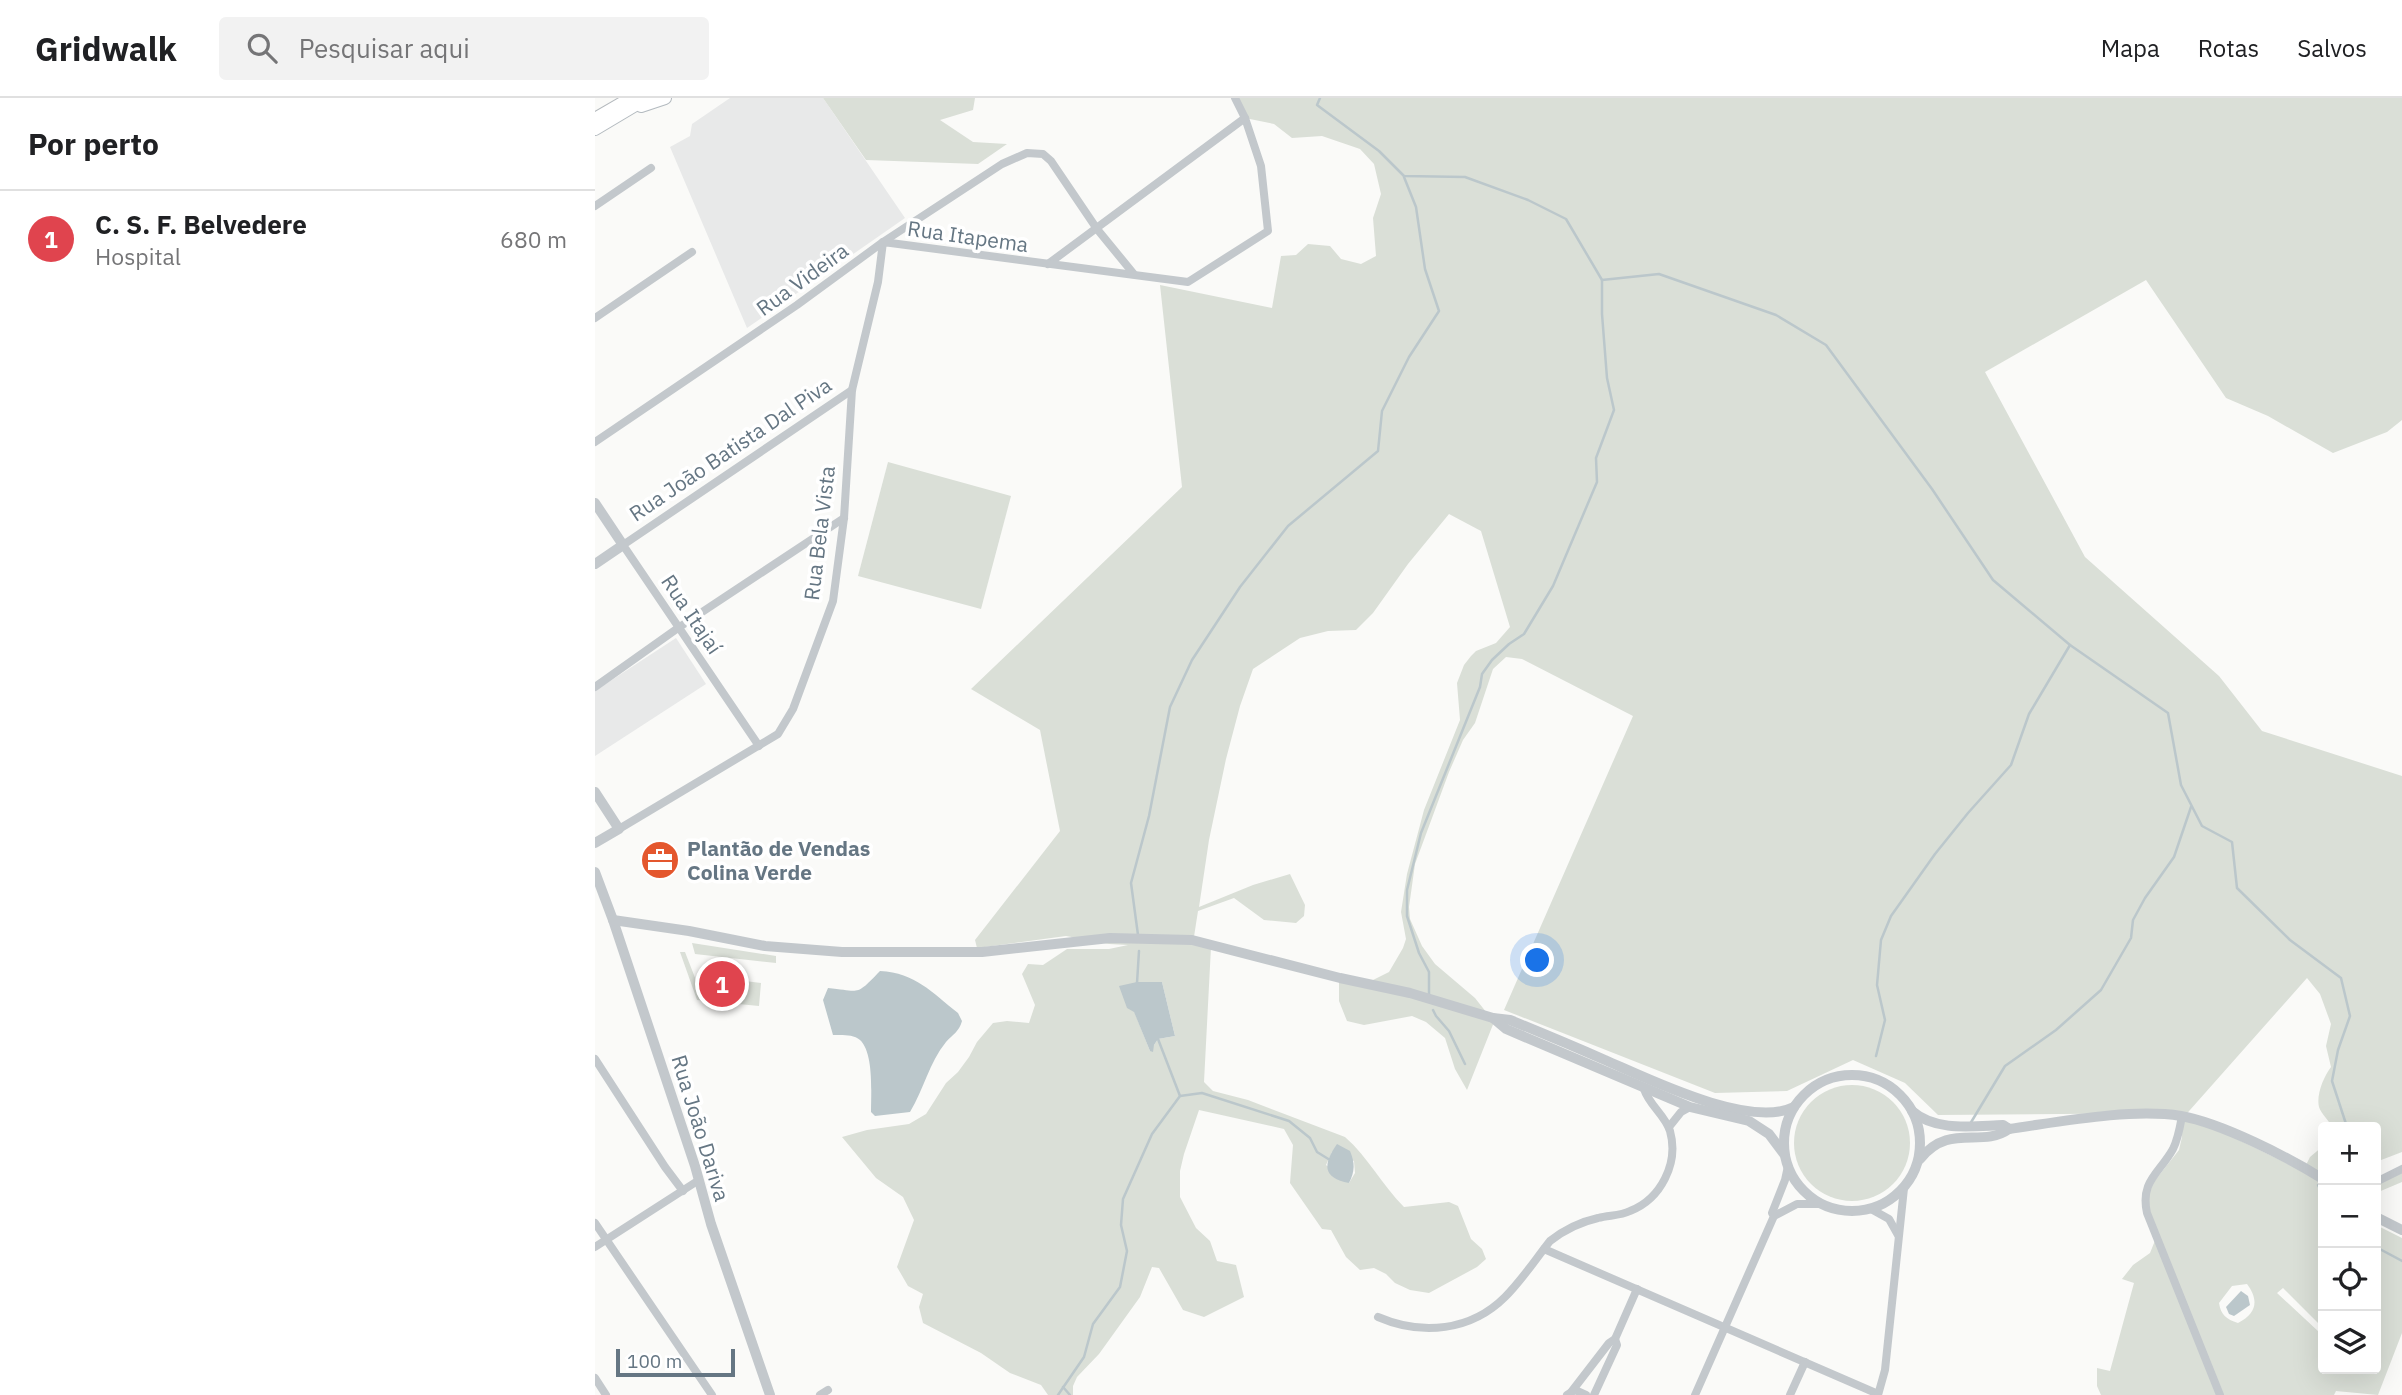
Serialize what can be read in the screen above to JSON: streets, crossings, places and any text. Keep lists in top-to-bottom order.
{
  "streets": {
    "street": [
      "Rua Itapema",
      "Rua Videira",
      "Rua João Batista Dal Piva",
      "Rua Bela Vista",
      "Rua Itajaí",
      "Rua João Dariva"
    ]
  },
  "crossings": [
    ["Rua Itapema", "Rua Videira"],
    ["Rua Itapema", "Rua Bela Vista"],
    ["Rua Videira", "Rua Bela Vista"],
    ["Rua João Batista Dal Piva", "Rua Bela Vista"],
    ["Rua João Batista Dal Piva", "Rua Itajaí"],
    ["Rua Bela Vista", "Rua Itajaí"]
  ],
  "places": {
    "office": ["Plantão de Vendas Colina Verde"]
  },
  "scale_bar": "100 m",
  "page": {
    "header": "Gridwalk",
    "search": "Pesquisar aqui",
    "nav": ["Mapa", "Rotas", "Salvos"],
    "heading": "Por perto",
    "list": [
      {
        "mark": "1",
        "name": "C. S. F. Belvedere",
        "note": "Hospital",
        "value": "680 m"
      }
    ],
    "pins": "1",
    "map_buttons": ["+", "−"],
    "scale": "100 m"
  }
}
